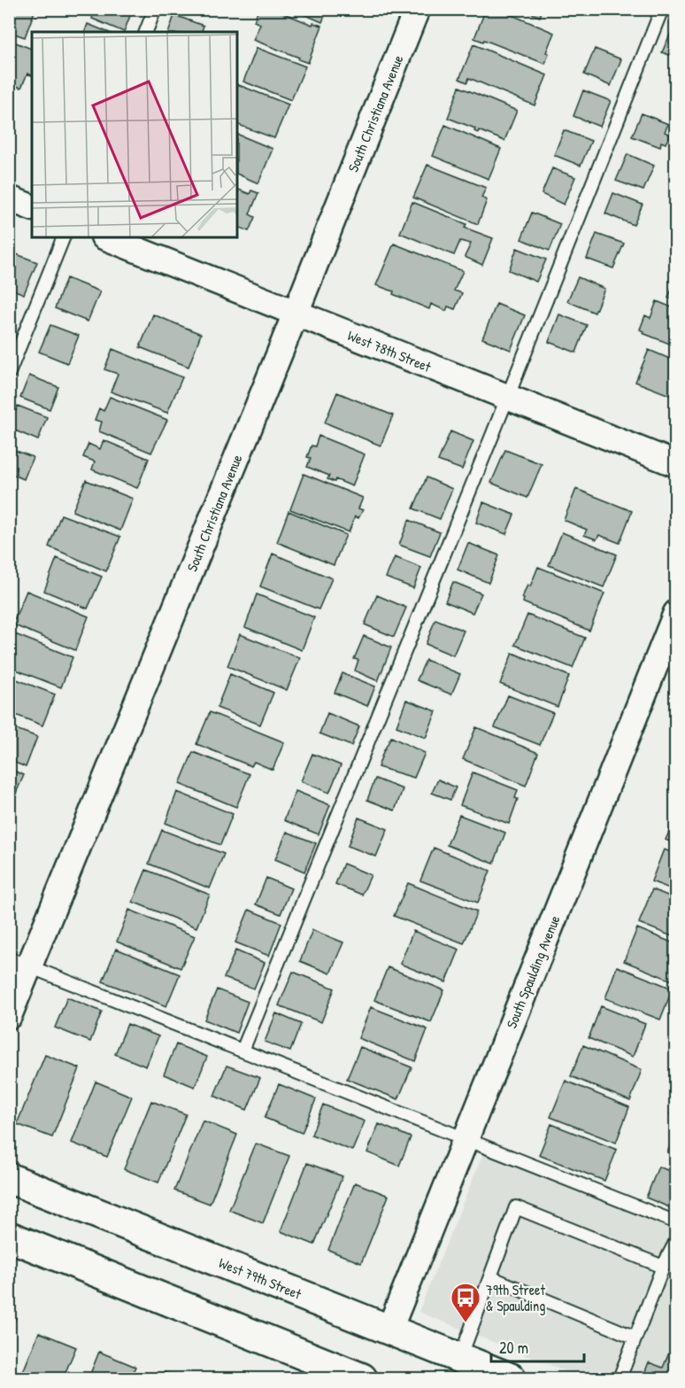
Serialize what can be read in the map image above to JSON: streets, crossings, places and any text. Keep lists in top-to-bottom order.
{
  "streets": {
    "main road": ["West 79th Street"],
    "street": ["South Christiana Avenue", "West 78th Street", "South Spaulding Avenue"]
  },
  "crossings": [
    ["South Christiana Avenue", "West 78th Street"],
    ["South Spaulding Avenue", "West 79th Street"]
  ],
  "places": {
    "bus stop": ["79th Street & Spaulding"]
  },
  "scale_bar": "20 m"
}
